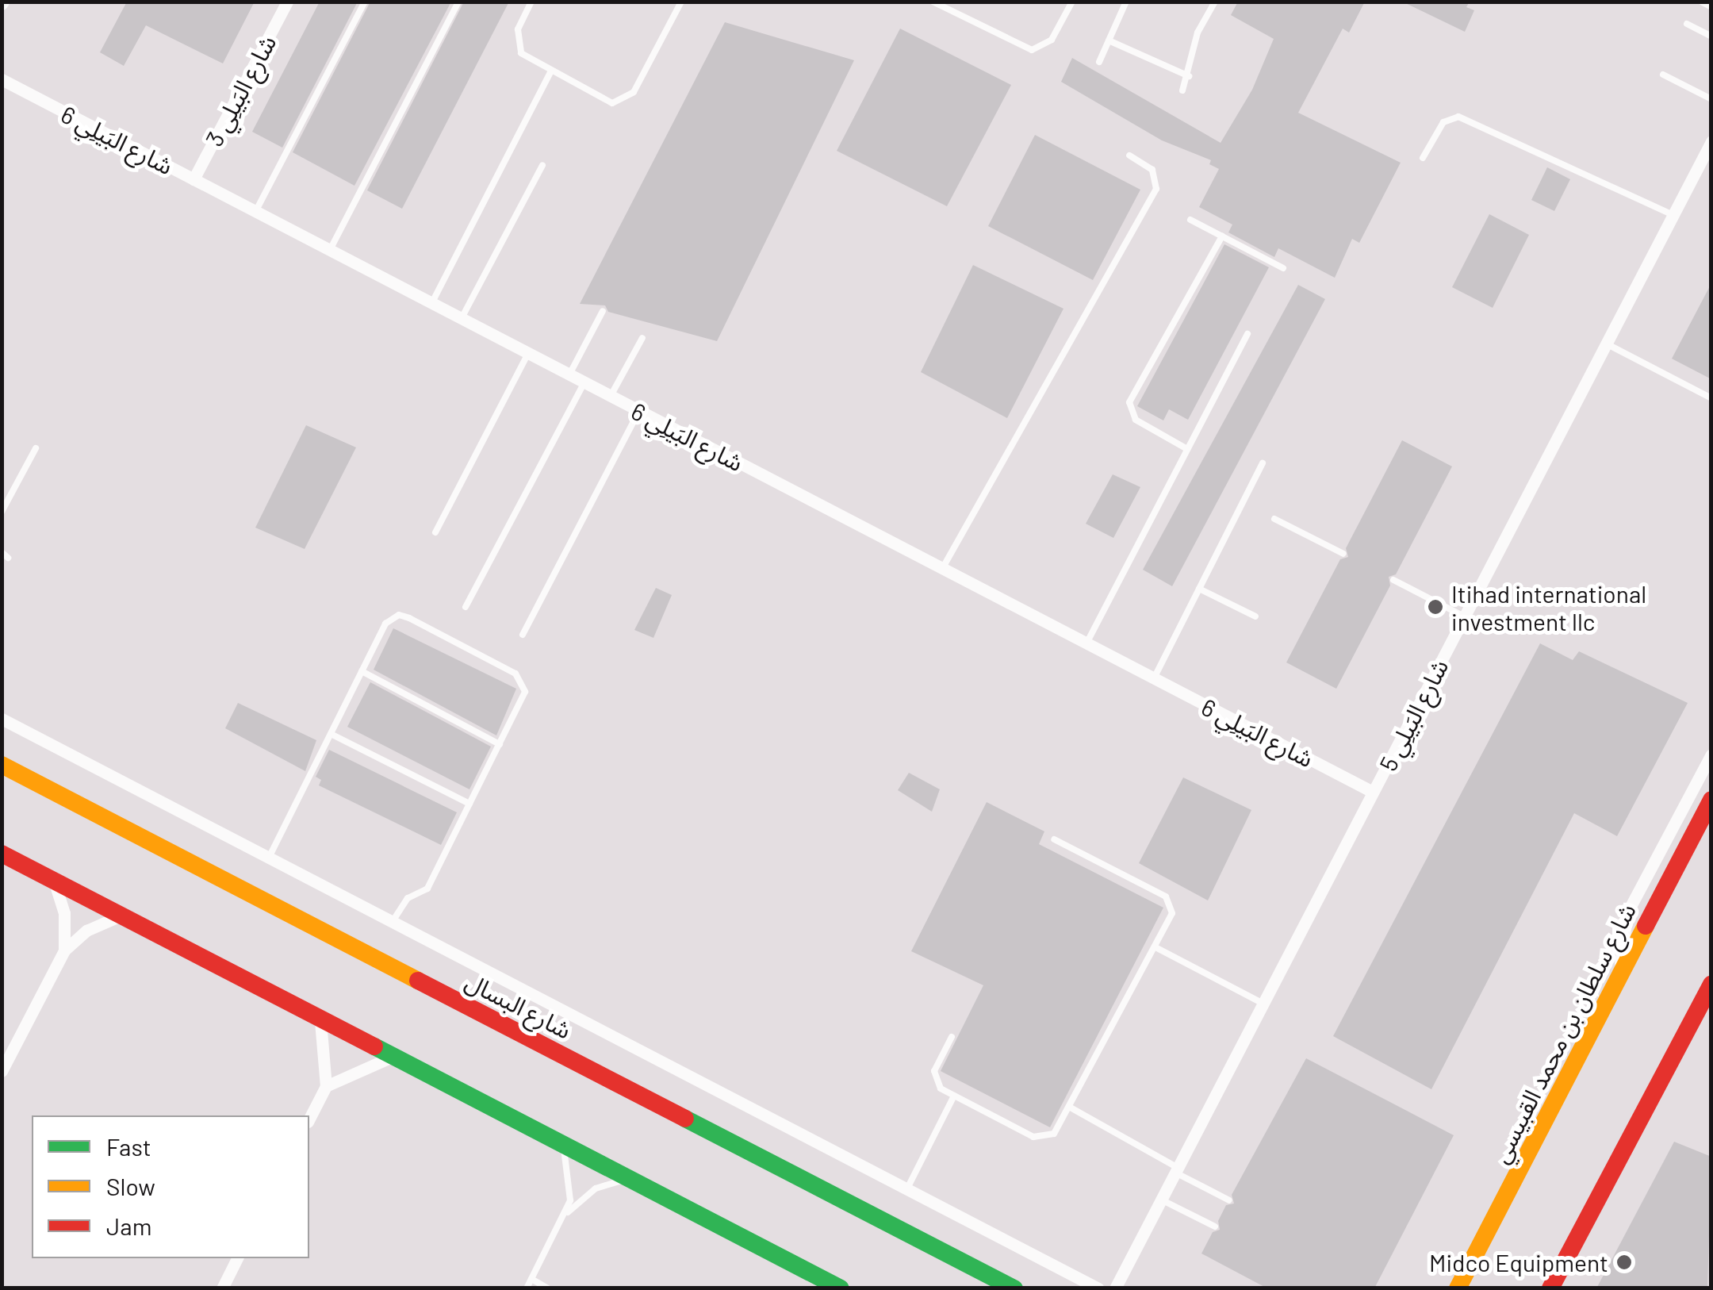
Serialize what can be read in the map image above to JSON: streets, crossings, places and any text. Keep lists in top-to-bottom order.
{
  "streets": {
    "street": [
      "شارع البَيلِي 3",
      "شارع البَيلِي 6",
      "شارع البَيلِي 5",
      "شارع البسال",
      "شارع سلطان بن محمد القبيسي"
    ]
  },
  "crossings": [
    ["شارع البَيلِي 3", "شارع البَيلِي 6"],
    ["شارع البَيلِي 6", "شارع البَيلِي 5"]
  ],
  "places": ["Itihad international investment llc", "Midco Equipment"],
  "legend": ["Fast", "Slow", "Jam"]
}
